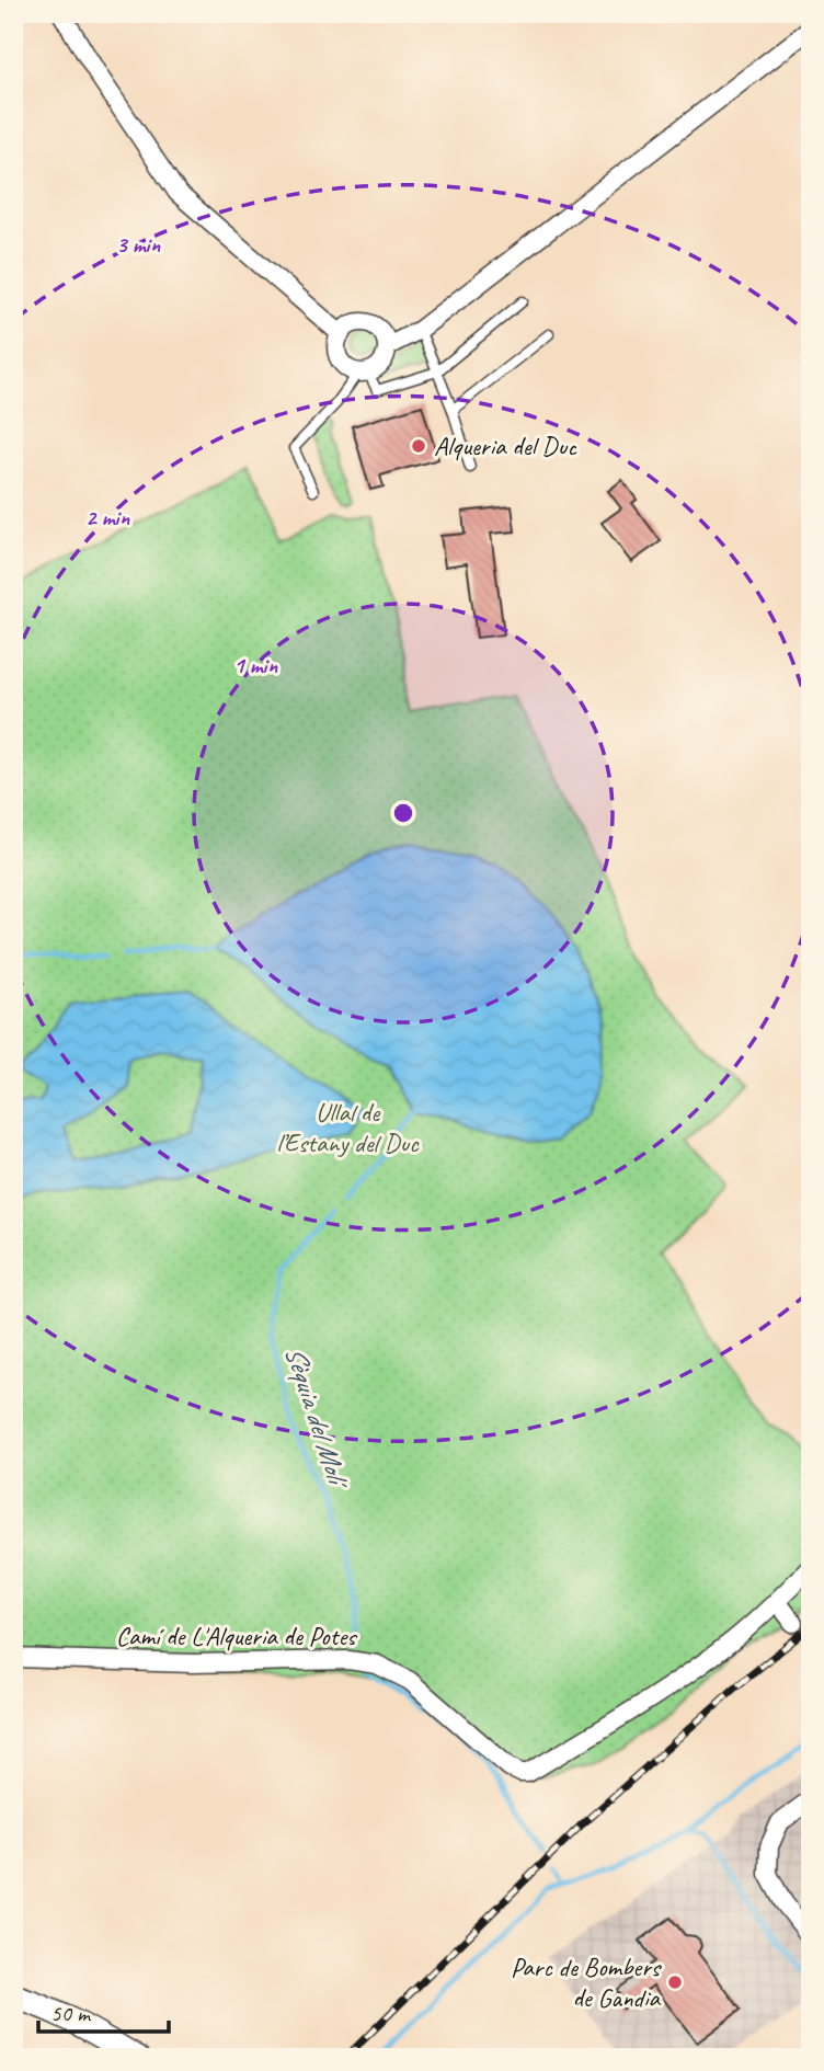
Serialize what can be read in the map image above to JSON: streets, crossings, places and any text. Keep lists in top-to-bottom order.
{
  "streets": {
    "street": ["Camí de L'Alqueria de Potes"]
  },
  "water": ["Sèquia del Molí"],
  "parks": ["Ullal de l’Estany del Duc"],
  "places": ["Alqueria del Duc", "Parc de Bombers de Gandia"],
  "scale_bar": "50 m",
  "rings": ["3 min", "2 min", "1 min"]
}
